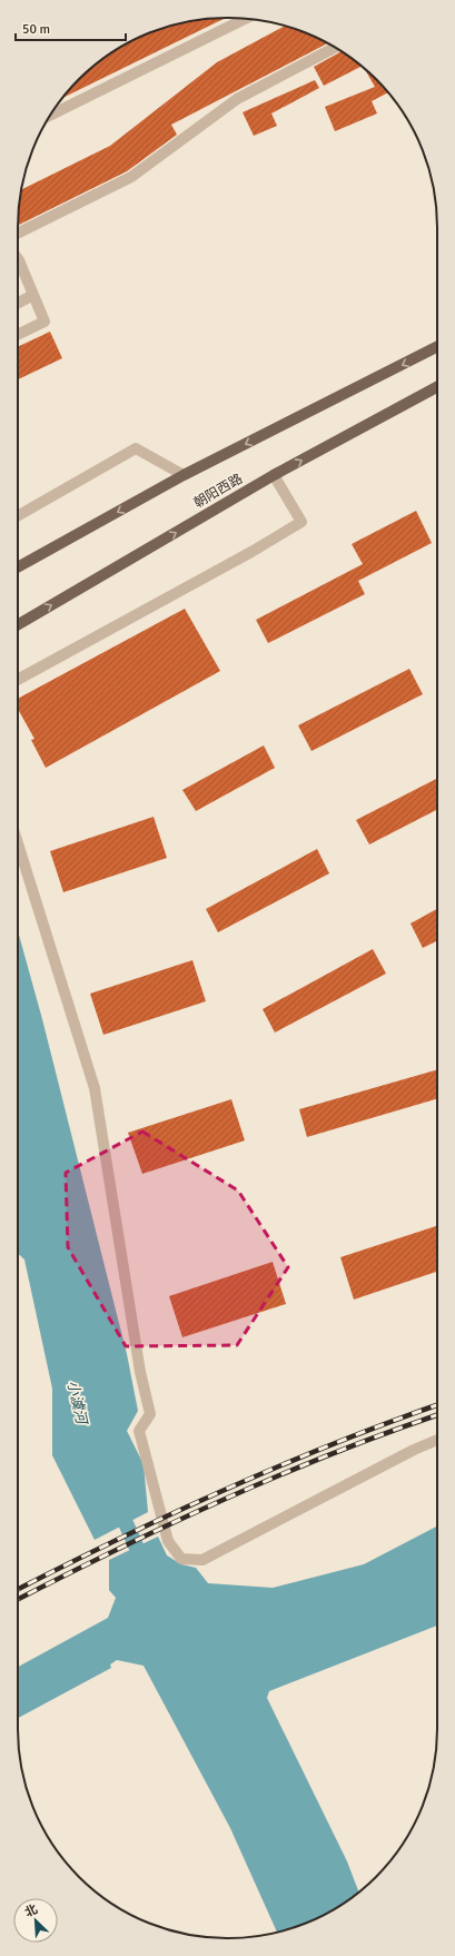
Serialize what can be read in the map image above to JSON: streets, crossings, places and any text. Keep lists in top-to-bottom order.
{
  "streets": {
    "main road": ["朝阳西路"]
  },
  "water": ["小澞河"],
  "scale_bar": "50 m",
  "north": "top left"
}
